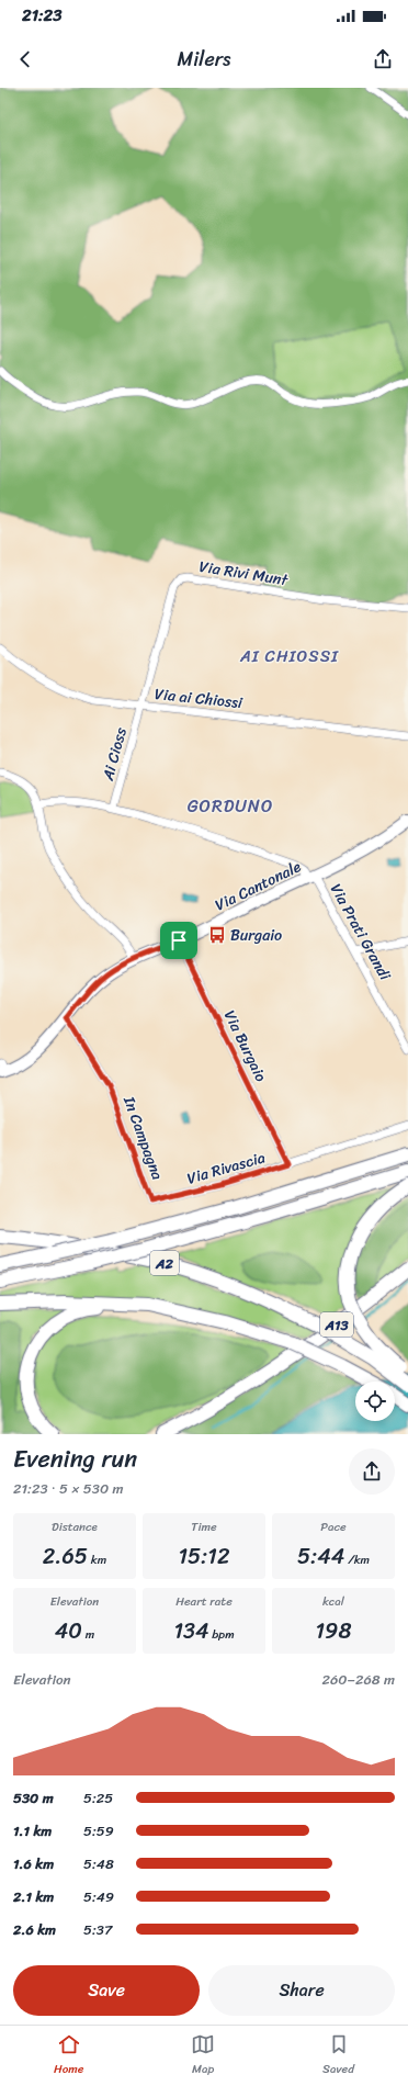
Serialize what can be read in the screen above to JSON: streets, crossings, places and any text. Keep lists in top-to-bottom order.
{
  "streets": {
    "highway": ["A2", "A13"],
    "main road": ["Via Cantonale"],
    "street": [
      "Via Rivi Munt",
      "Via ai Chiossi",
      "Ai Cioss",
      "Via Prati Grandi",
      "Via Burgaio",
      "In Campagna",
      "Via Rivascia"
    ]
  },
  "crossings": [
    ["Via Rivi Munt", "Via ai Chiossi"],
    ["Via Rivi Munt", "Ai Cioss"],
    ["Via ai Chiossi", "Ai Cioss"],
    ["Ai Cioss", "Via Prati Grandi"],
    ["Via Cantonale", "Via Prati Grandi"],
    ["Via Cantonale", "Via Burgaio"],
    ["Via Cantonale", "In Campagna"],
    ["Via Burgaio", "Via Rivascia"],
    ["In Campagna", "Via Rivascia"]
  ],
  "districts": ["AI CHIOSSI", "GORDUNO"],
  "places": {
    "bus stop": ["Burgaio"]
  },
  "page": {
    "status": "21:23",
    "header": "Milers",
    "heading": ["Evening run", "21:23 · 5 × 530 m"],
    "stats": [
      ["Distance", "2.65 km"],
      ["Time", "15:12"],
      ["Pace", "5:44 /km"],
      ["Elevation", "40 m"],
      ["Heart rate", "134 bpm"],
      ["kcal", "198"]
    ],
    "chart": ["Elevation", "260–268 m"],
    "list": [
      {
        "name": "530 m",
        "note": "5:25"
      },
      {
        "name": "1.1 km",
        "note": "5:59"
      },
      {
        "name": "1.6 km",
        "note": "5:48"
      },
      {
        "name": "2.1 km",
        "note": "5:49"
      },
      {
        "name": "2.6 km",
        "note": "5:37"
      }
    ],
    "buttons": ["Save", "Share"],
    "tabs": ["Home", "Map", "Saved"]
  }
}
